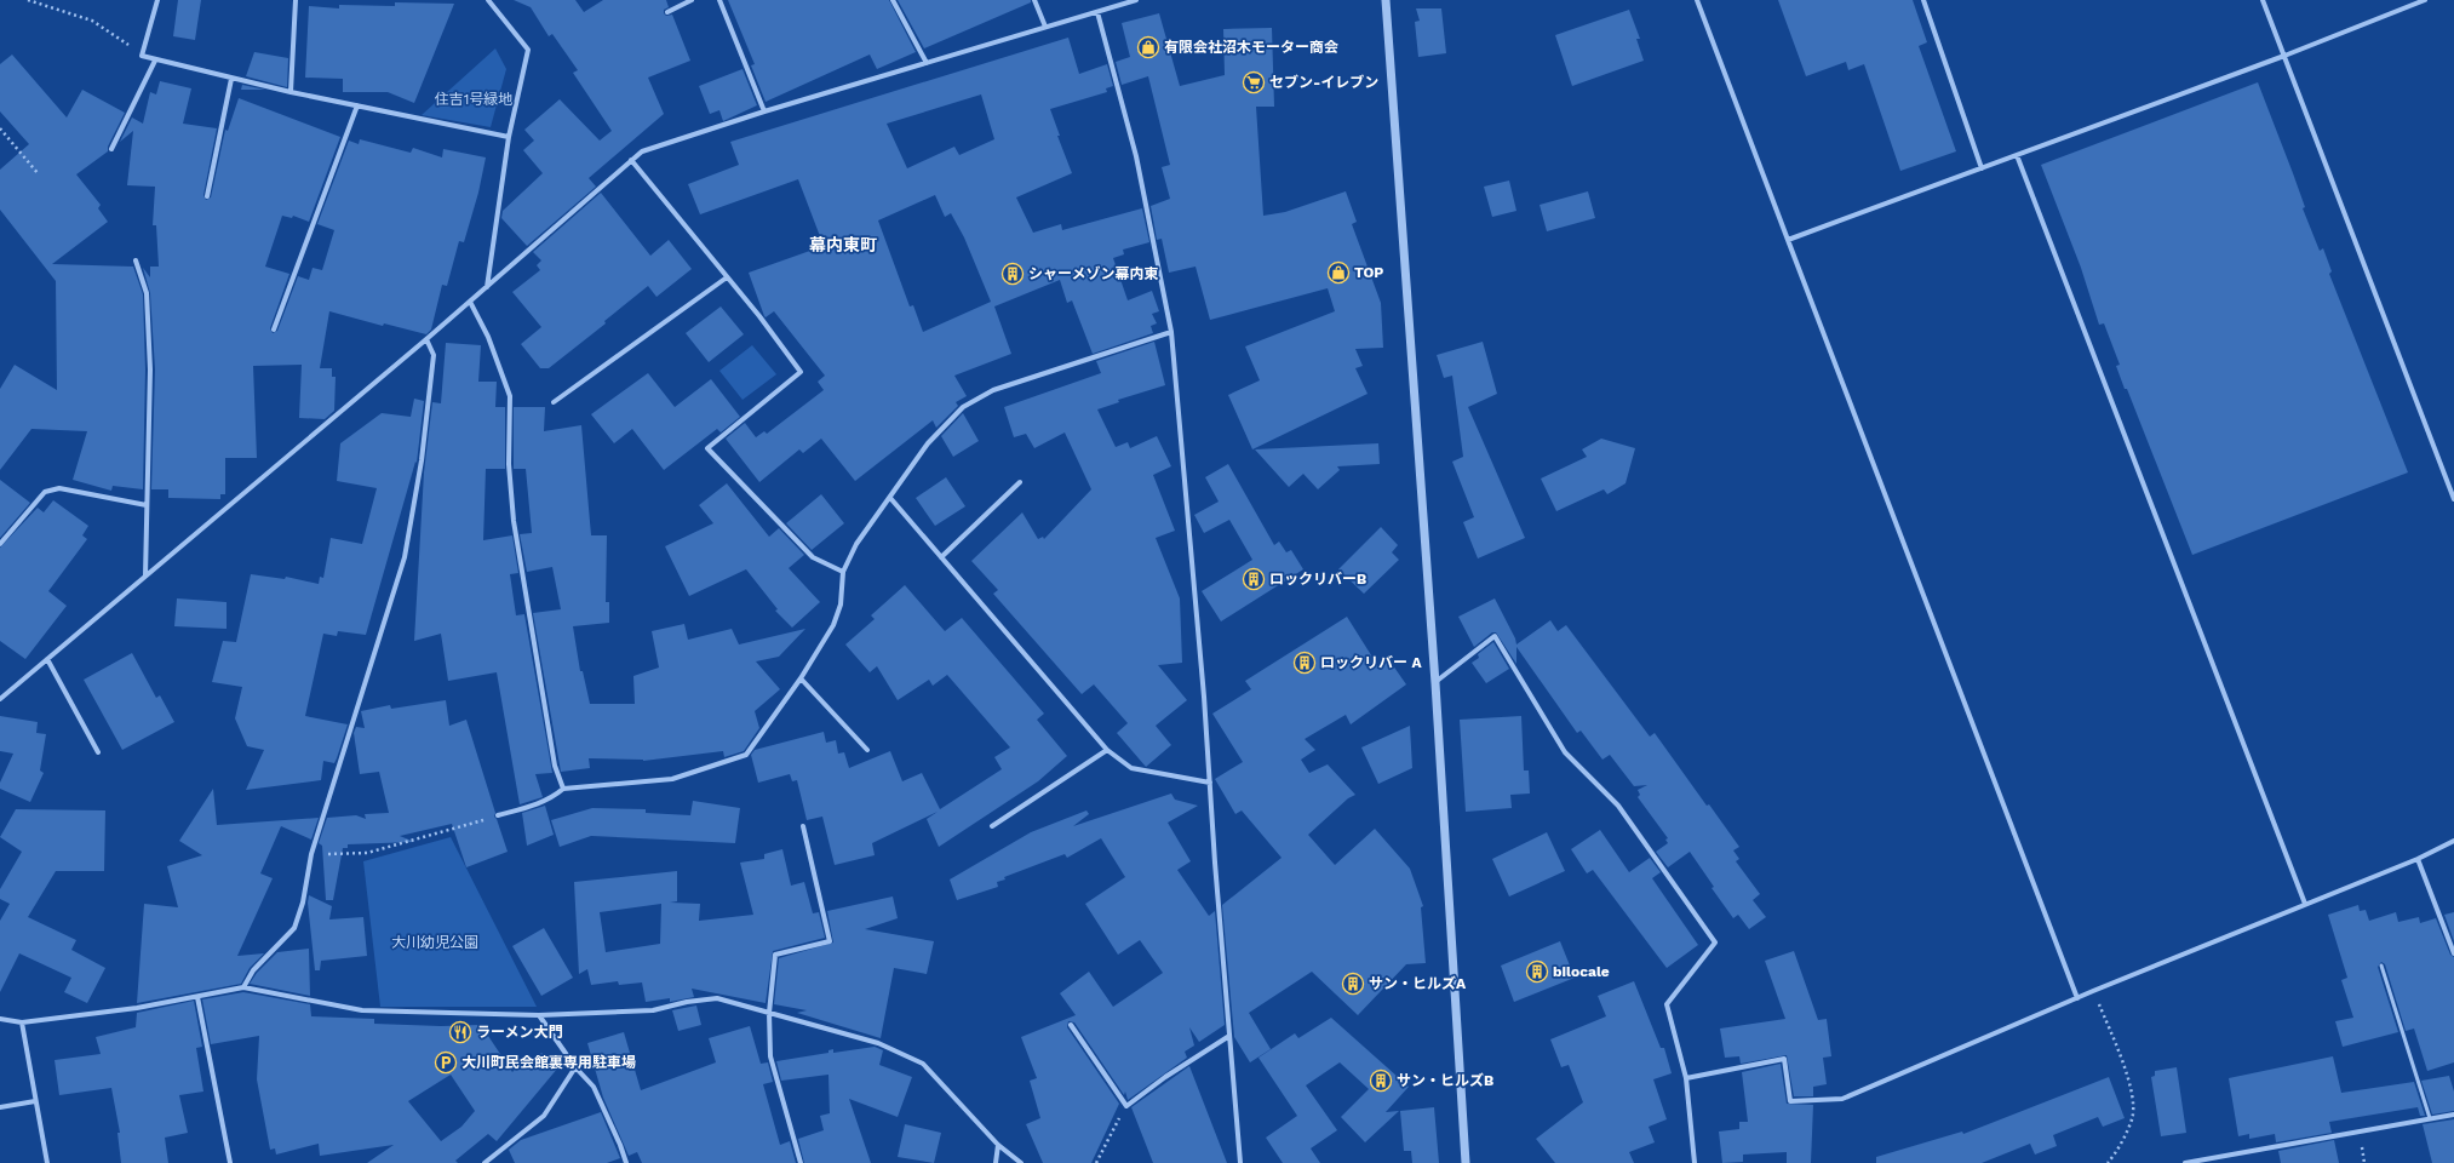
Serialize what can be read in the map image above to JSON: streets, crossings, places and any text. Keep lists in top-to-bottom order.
{
  "districts": ["幕内東町"],
  "parks": ["住吉1号緑地", "大川幼児公園"],
  "places": {
    "shop": ["有限会社沼木モーター商会", "TOP"],
    "supermarket": ["セブン-イレブン"],
    "building": [
      "シャーメゾン幕内東",
      "ロックリバーB",
      "ロックリバー A",
      "bilocale",
      "サン・ヒルズA",
      "サン・ヒルズB"
    ],
    "restaurant": ["ラーメン大門"],
    "parking": ["大川町民会館裏専用駐車場"]
  }
}
